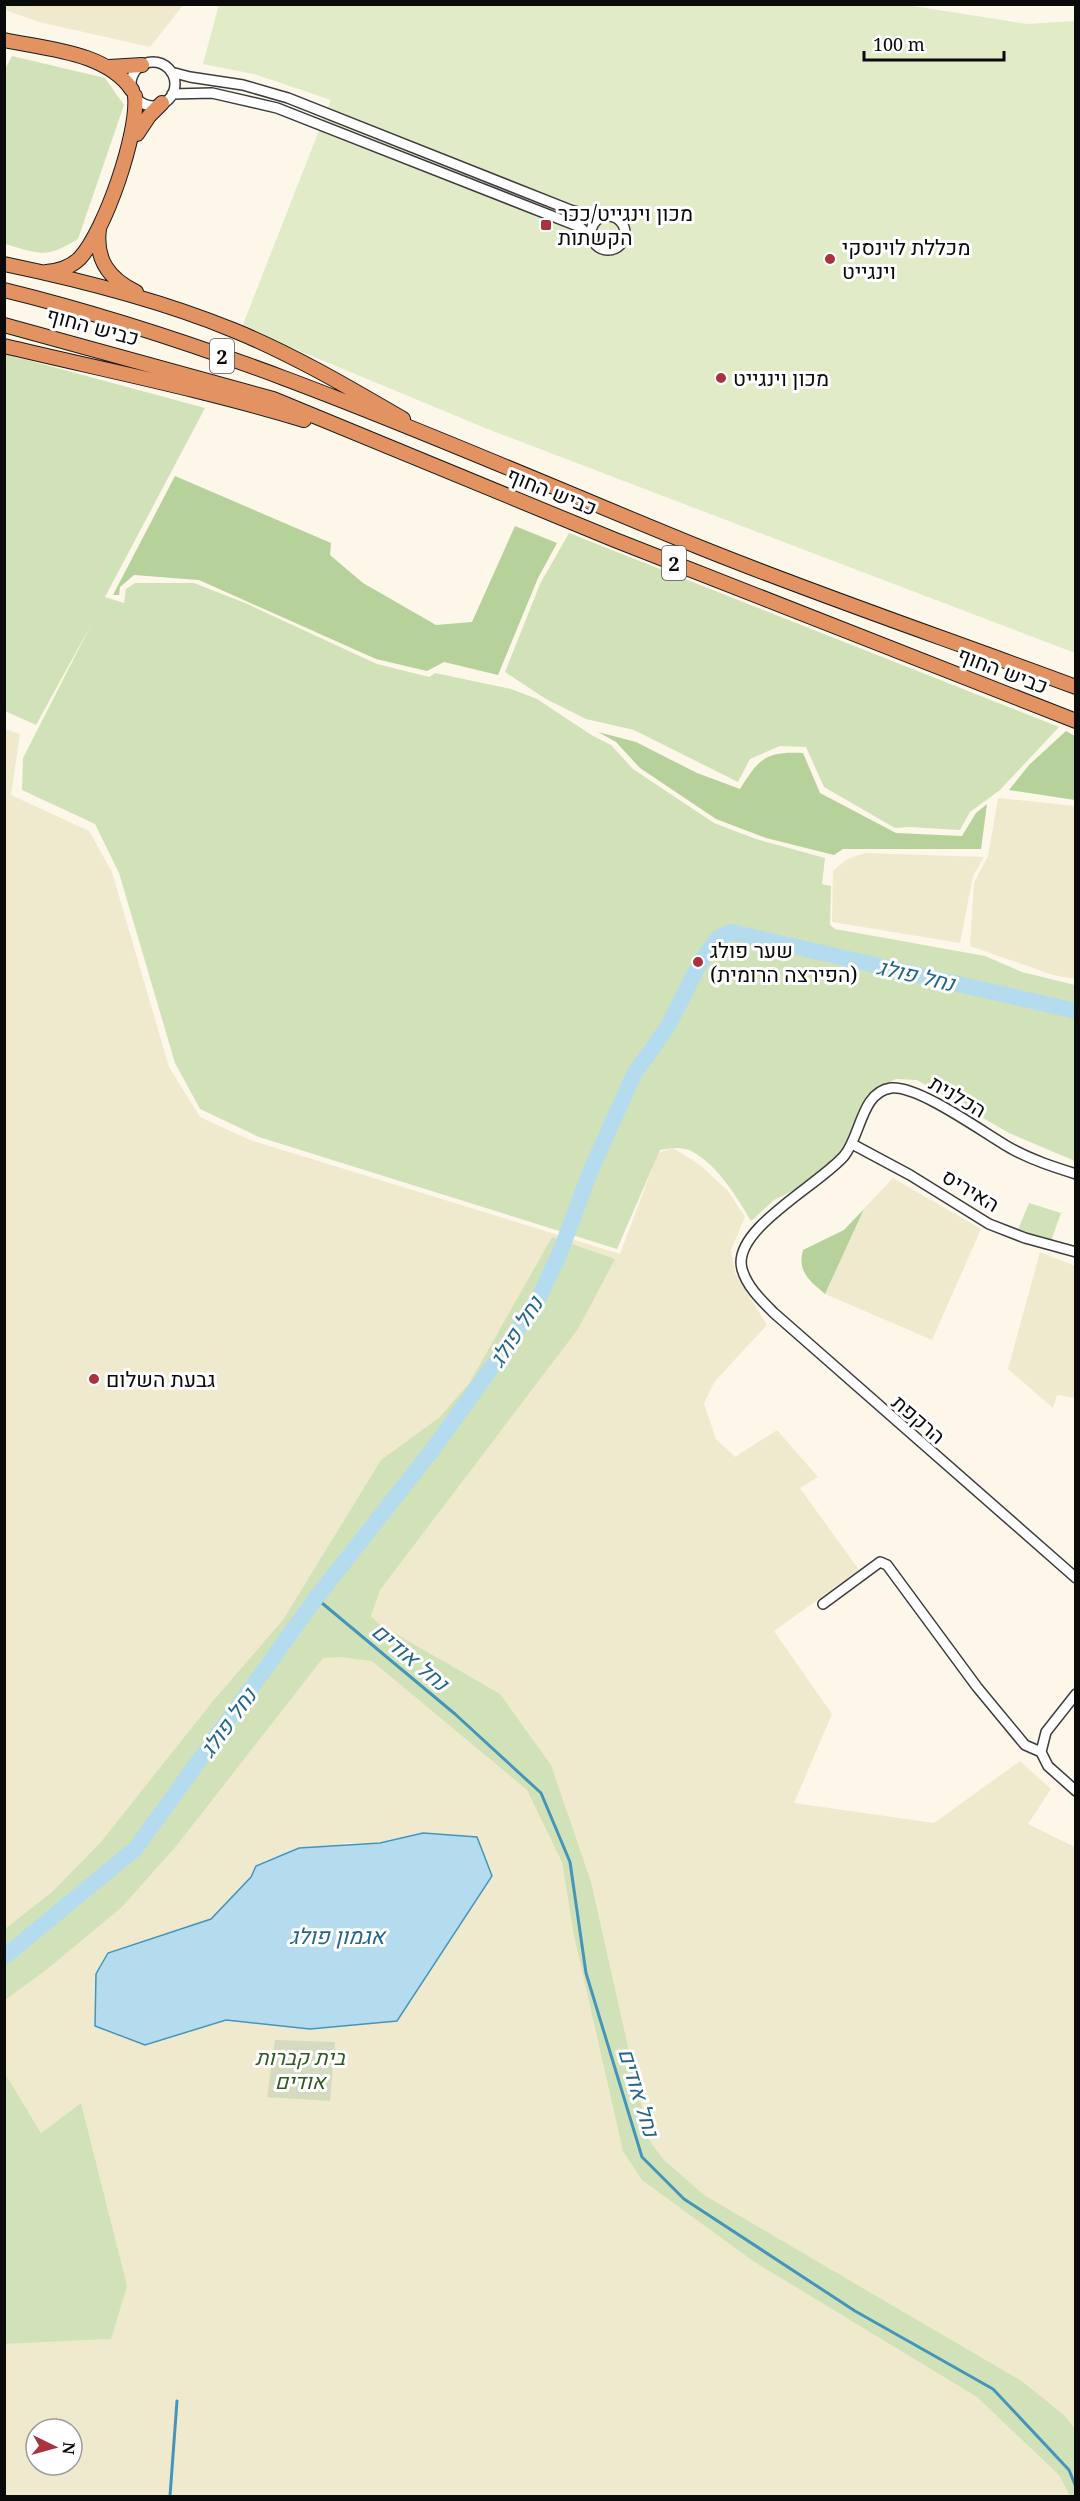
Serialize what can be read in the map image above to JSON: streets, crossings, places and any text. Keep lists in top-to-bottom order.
{
  "streets": {
    "highway": ["כביש החוף", "2"],
    "street": ["הכלנית", "האיריס", "הרקפת"]
  },
  "crossings": [
    ["הכלנית", "האיריס"],
    ["הכלנית", "הרקפת"]
  ],
  "water": ["נחל פולג", "נחל אודים", "אגמון פולג"],
  "parks": ["בית קברות אודים"],
  "places": {
    "transit": ["מכון וינגייט/ככר הקשתות"],
    "other": [
      "מכללת לוינסקי וינגייט",
      "מכון וינגייט",
      "שער פולג (הפירצה הרומית)",
      "גבעת השלום"
    ]
  },
  "scale_bar": "100 m",
  "north": "right"
}
